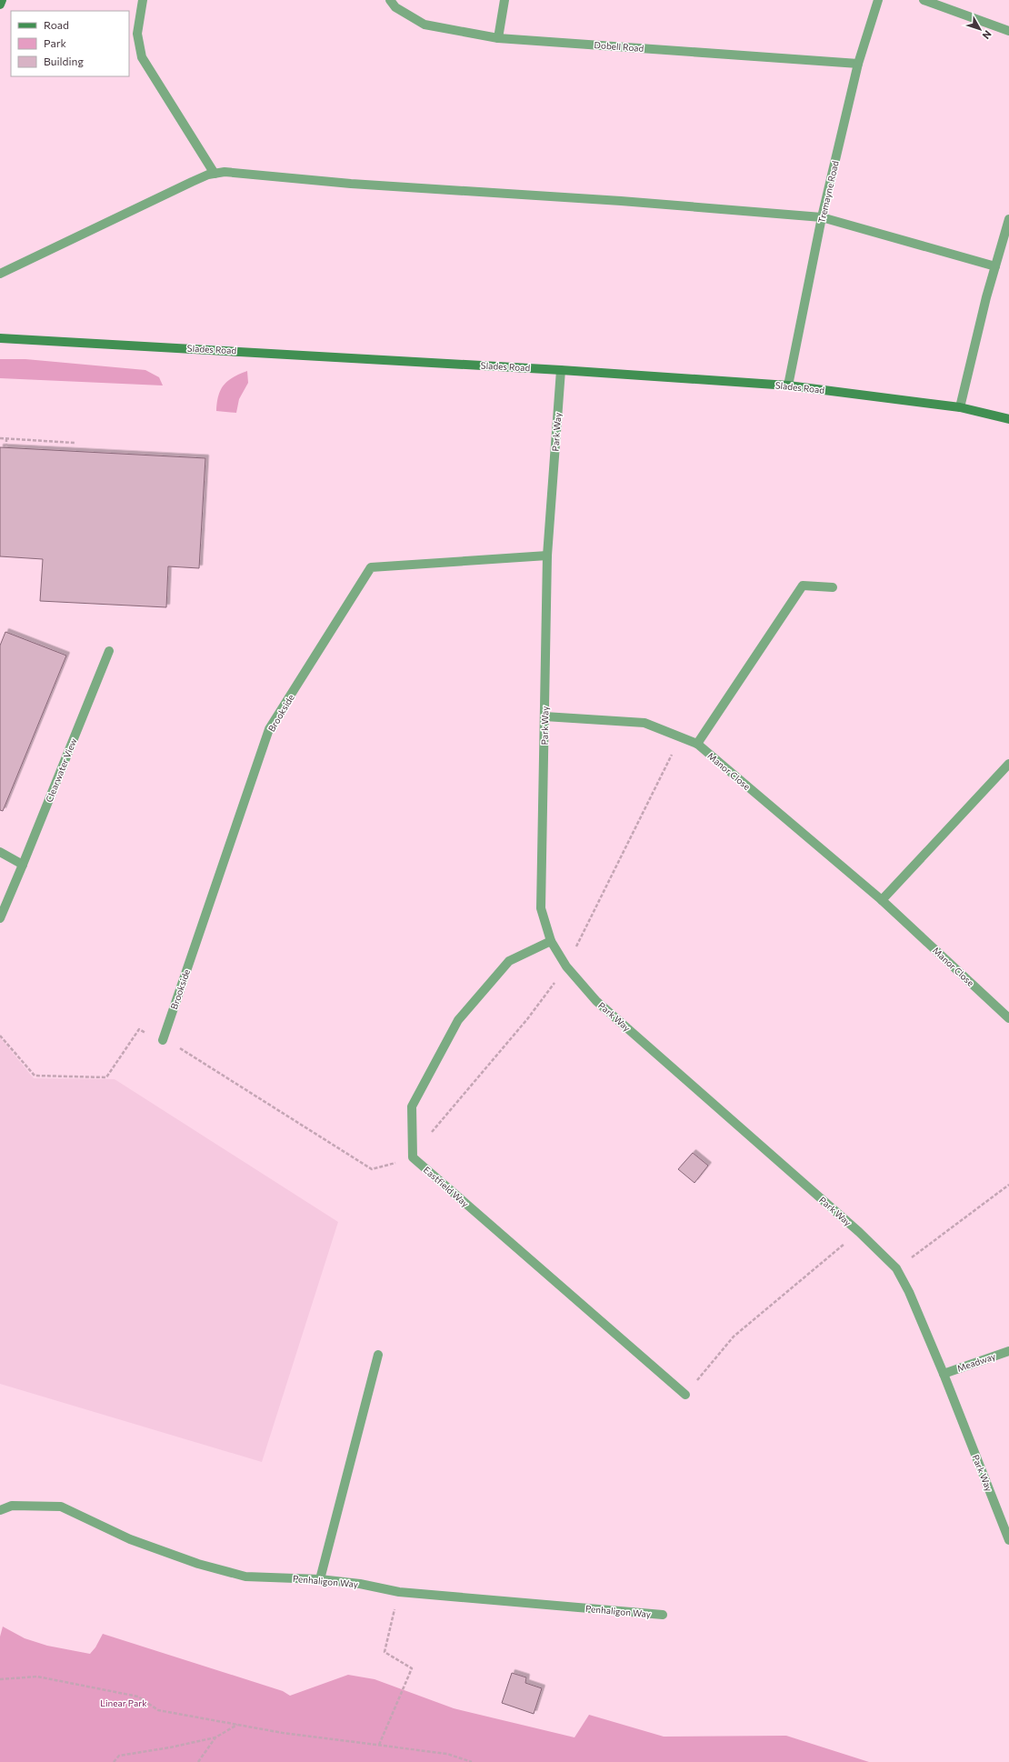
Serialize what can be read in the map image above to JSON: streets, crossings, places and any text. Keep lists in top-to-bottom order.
{
  "streets": {
    "street": [
      "Dobell Road",
      "Tremayne Road",
      "Slades Road",
      "Park Way",
      "Brookside",
      "Clearwater View",
      "Manor Close",
      "Eastfield Way",
      "Meadway",
      "Penhaligon Way"
    ]
  },
  "crossings": [
    ["Dobell Road", "Tremayne Road"],
    ["Tremayne Road", "Slades Road"],
    ["Slades Road", "Park Way"],
    ["Park Way", "Brookside"],
    ["Park Way", "Manor Close"],
    ["Park Way", "Meadway"]
  ],
  "parks": ["Linear Park"],
  "legend": ["Road", "Park", "Building"],
  "north": "bottom right"
}
